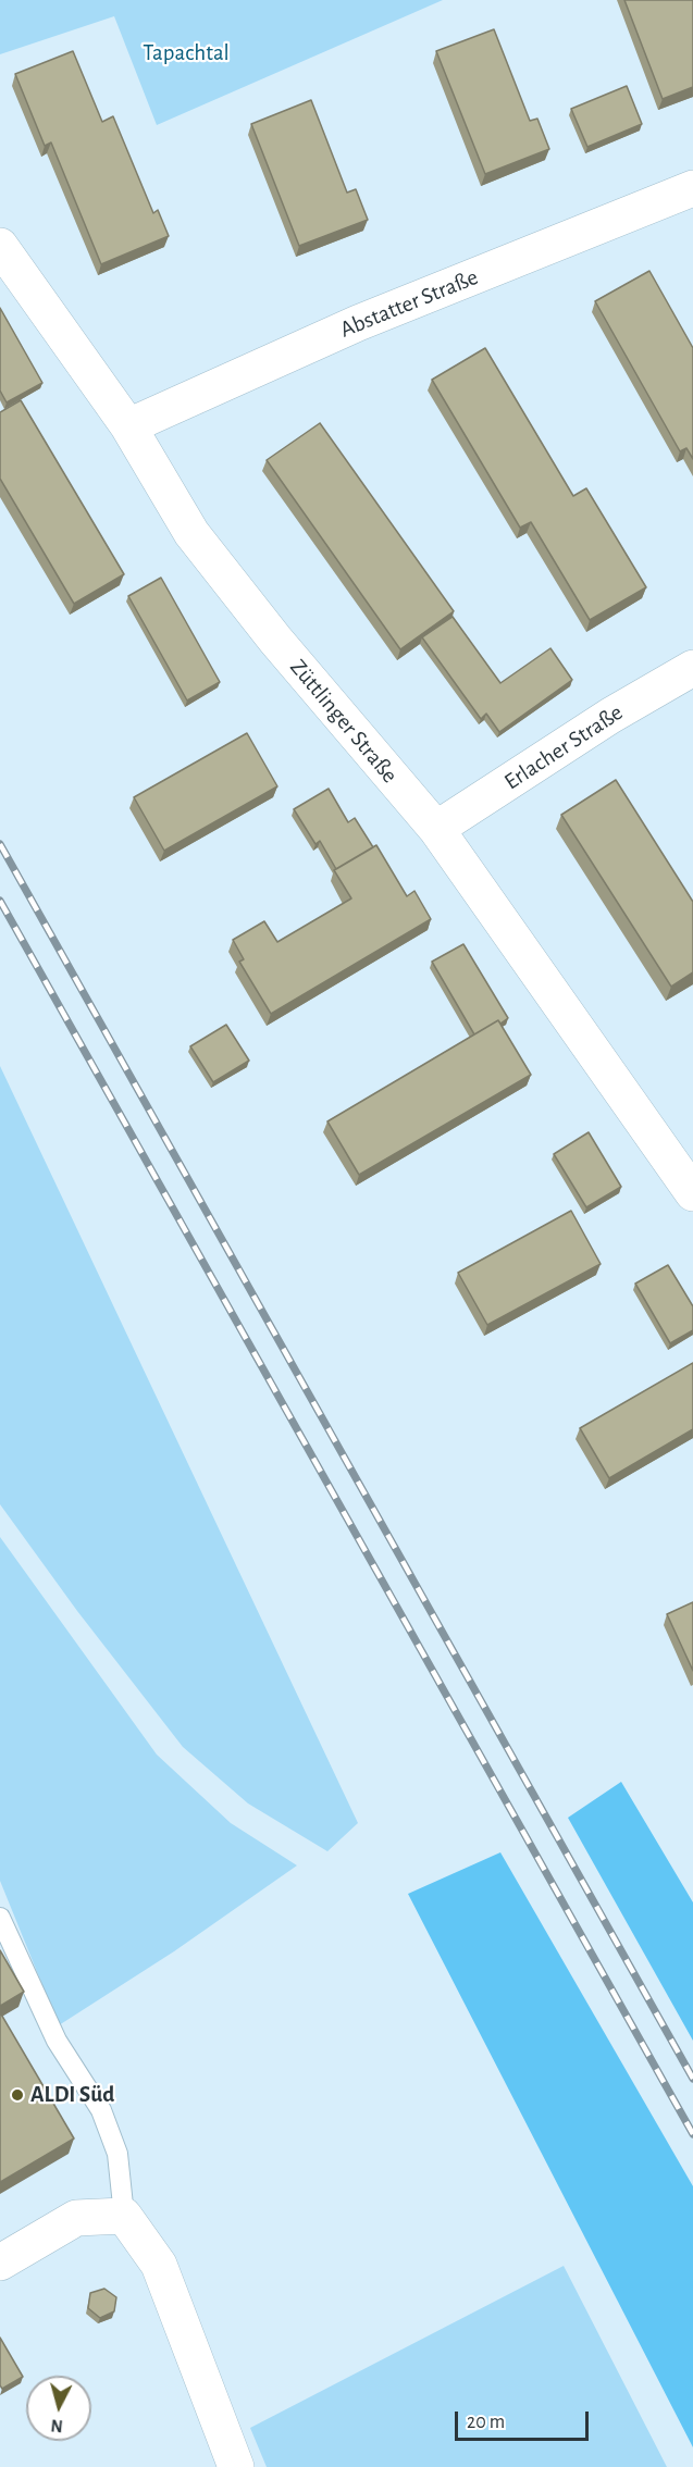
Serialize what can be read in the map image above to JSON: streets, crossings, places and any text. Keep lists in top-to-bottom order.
{
  "streets": {
    "street": ["Abstatter Straße", "Züttlinger Straße", "Erlacher Straße"]
  },
  "crossings": [
    ["Abstatter Straße", "Züttlinger Straße"],
    ["Züttlinger Straße", "Erlacher Straße"]
  ],
  "parks": ["Tapachtal"],
  "places": ["ALDI Süd"],
  "scale_bar": "20 m",
  "north": "bottom"
}
